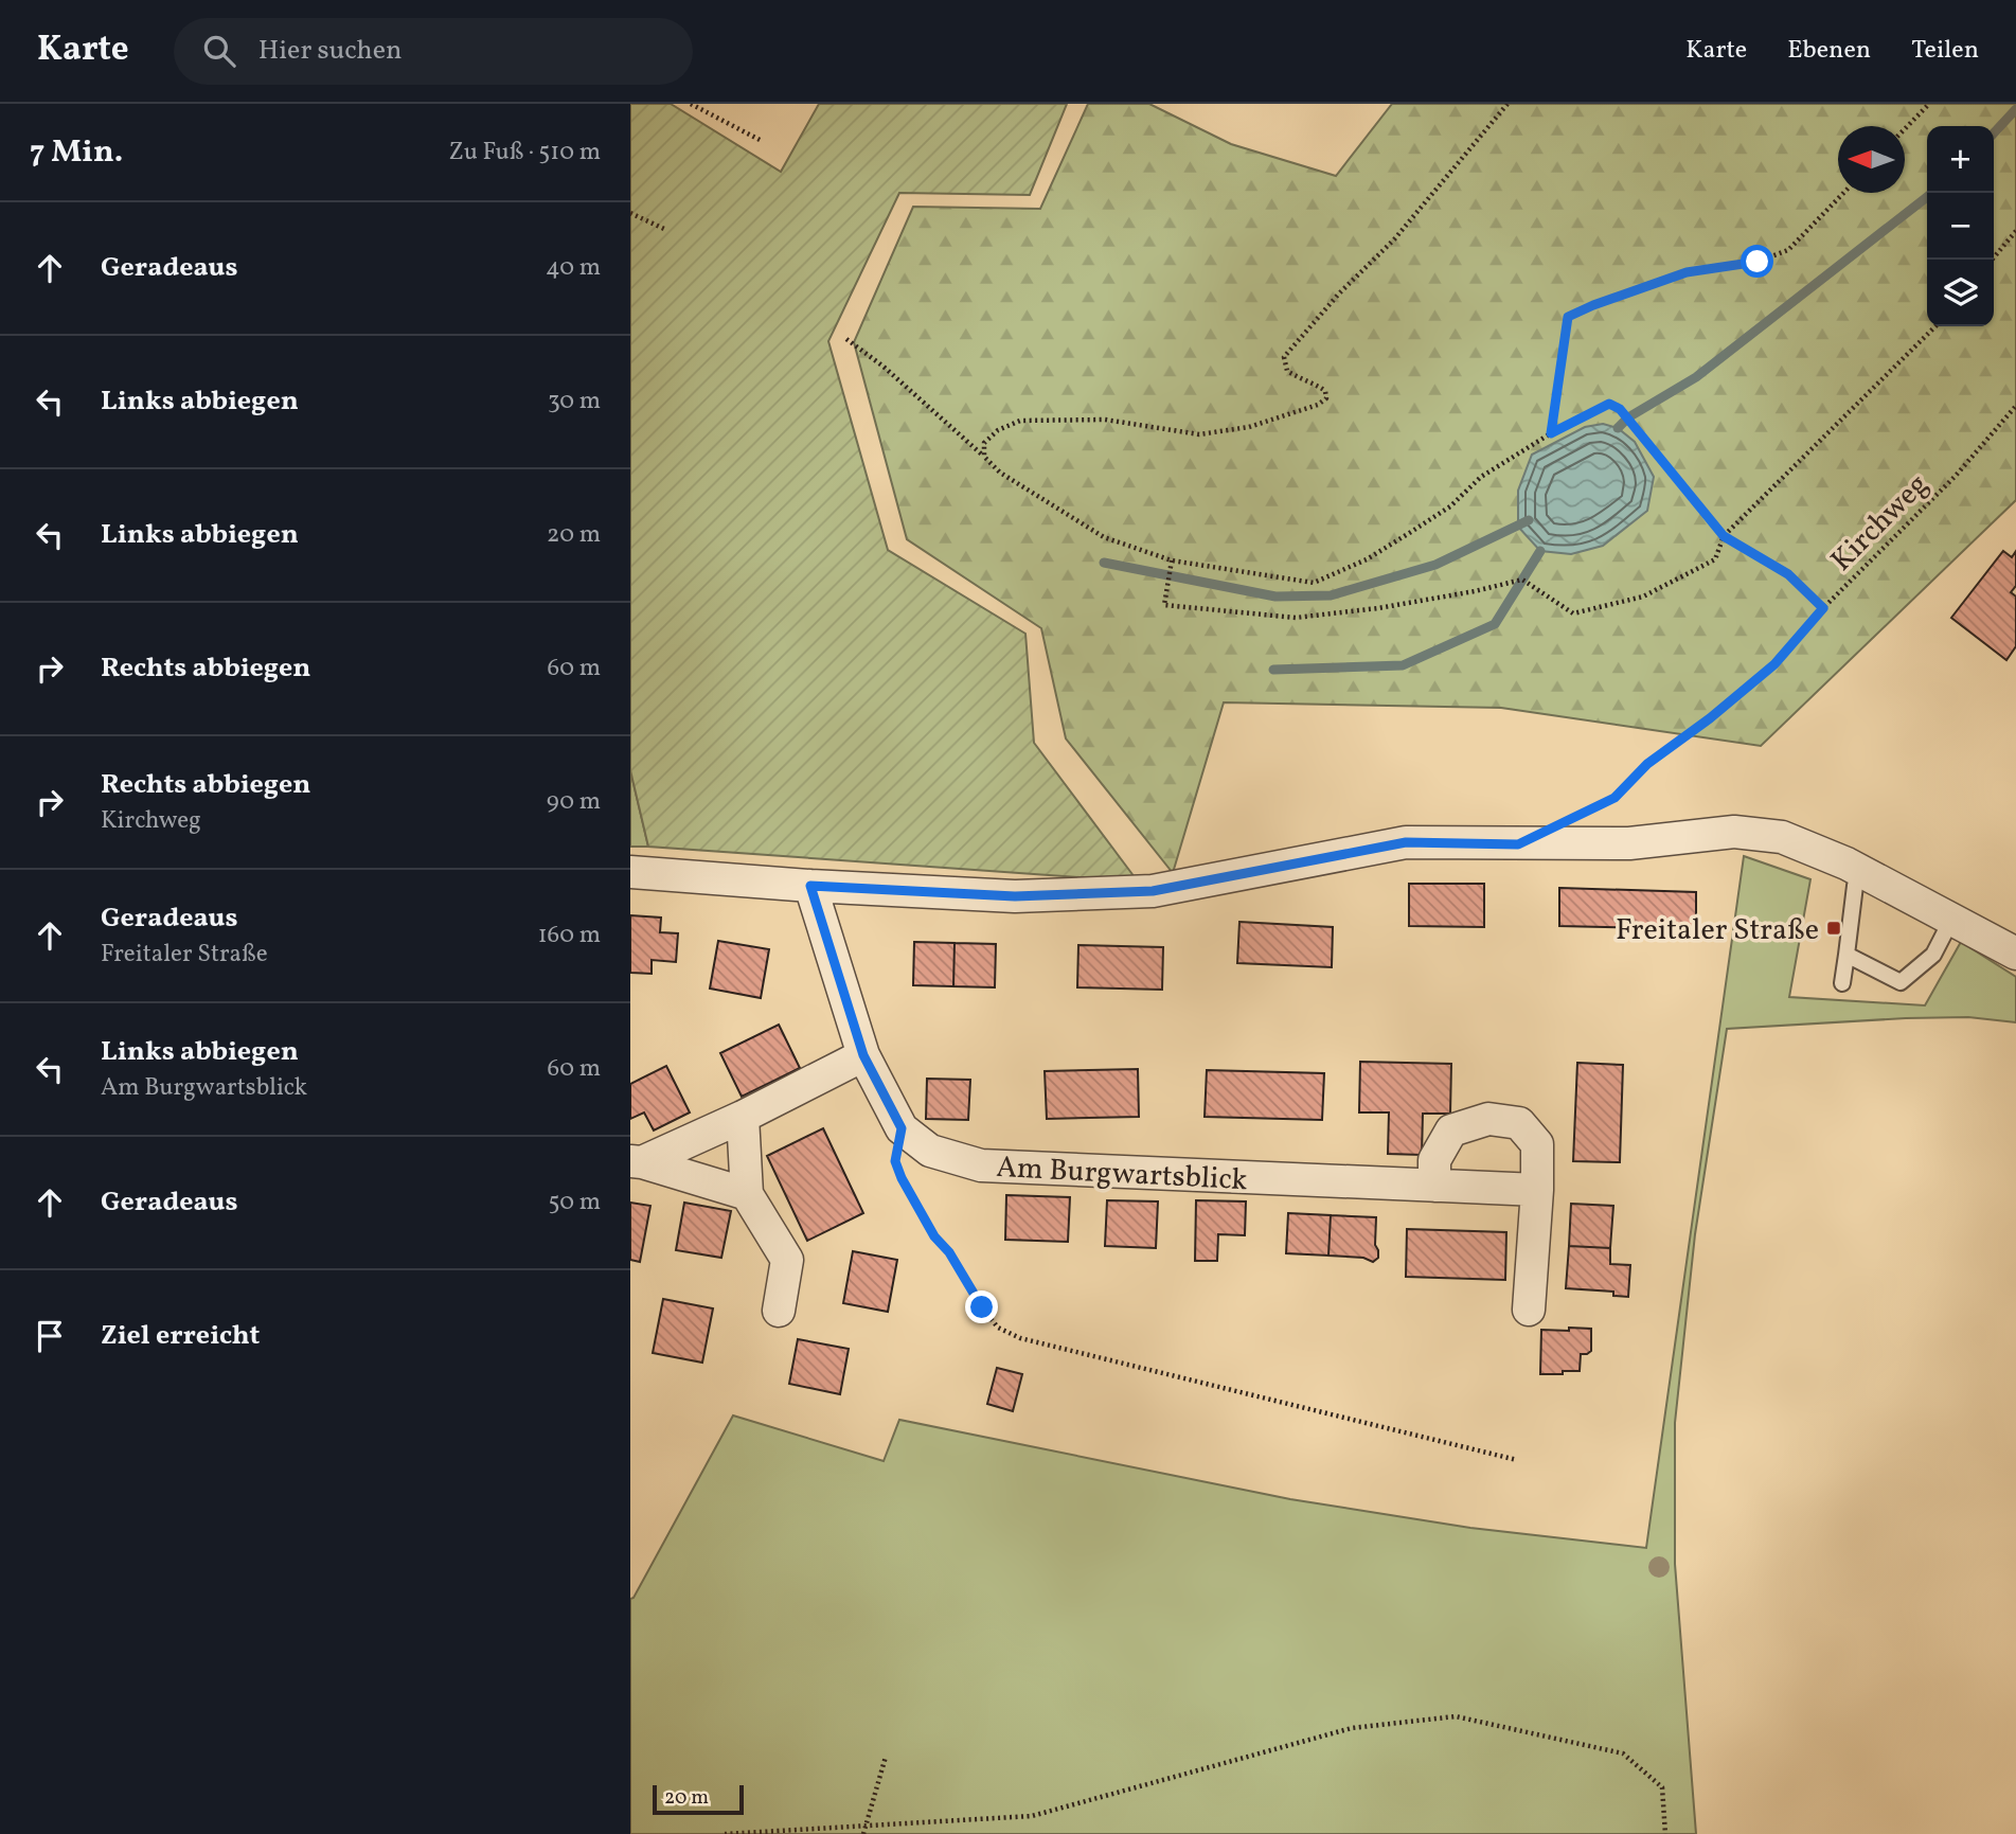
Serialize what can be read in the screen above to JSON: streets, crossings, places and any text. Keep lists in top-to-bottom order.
{
  "streets": {
    "street": ["Am Burgwartsblick"],
    "path": ["Kirchweg"]
  },
  "places": {
    "transit": ["Freitaler Straße"]
  },
  "scale_bar": "20 m",
  "north": "left",
  "page": {
    "header": "Karte",
    "search": "Hier suchen",
    "nav": ["Karte", "Ebenen", "Teilen"],
    "heading": ["7 Min.", "Zu Fuß · 510 m"],
    "map_buttons": ["+", "−"],
    "list": [
      ["Geradeaus", "40 m"],
      ["Links abbiegen", "30 m"],
      ["Links abbiegen", "20 m"],
      ["Rechts abbiegen", "60 m"],
      ["Rechts abbiegen", "Kirchweg", "90 m"],
      ["Geradeaus", "Freitaler Straße", "160 m"],
      ["Links abbiegen", "Am Burgwartsblick", "60 m"],
      ["Geradeaus", "50 m"],
      "Ziel erreicht"
    ],
    "scale": "20 m"
  }
}
